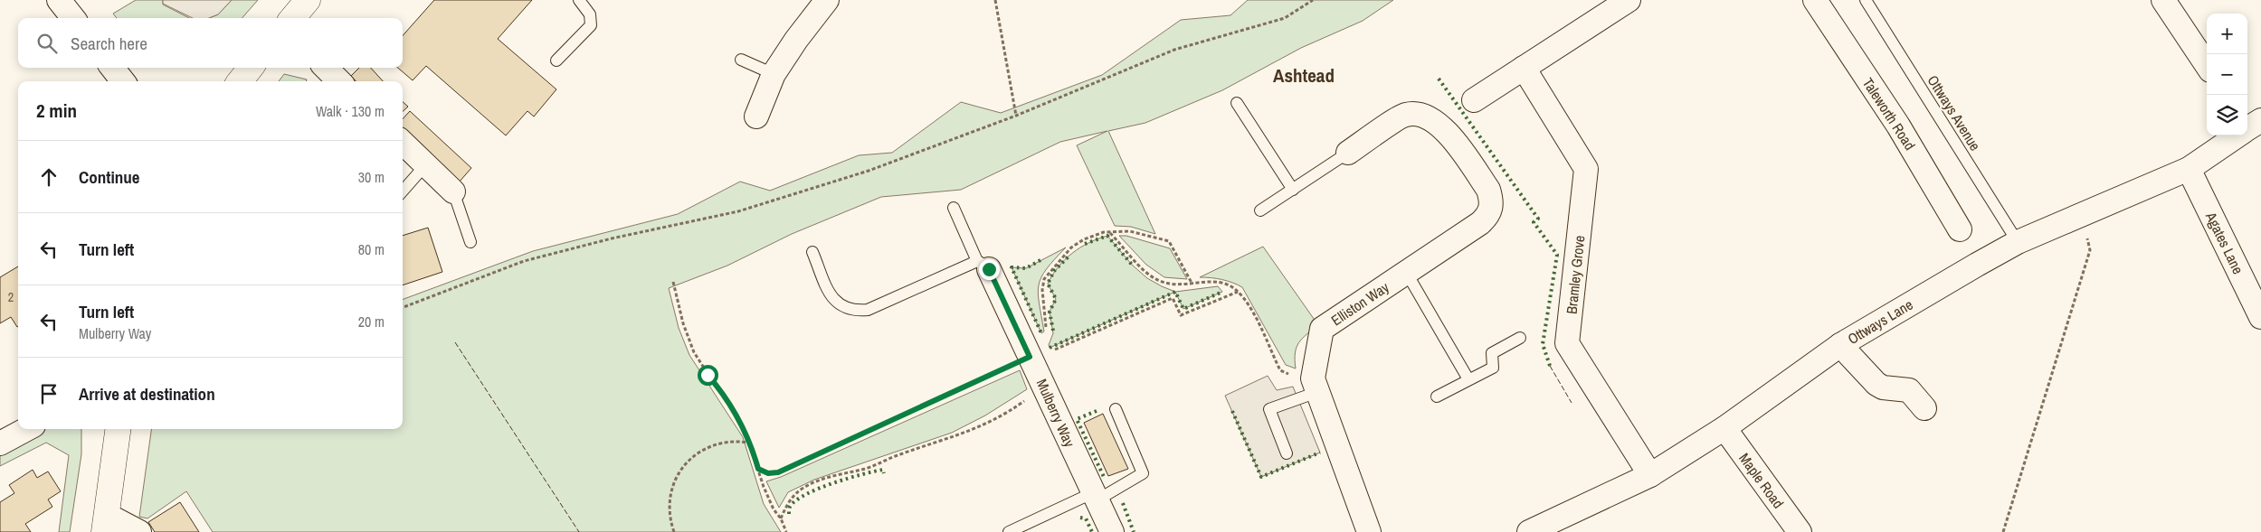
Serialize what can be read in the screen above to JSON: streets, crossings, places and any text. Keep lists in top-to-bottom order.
{
  "streets": {
    "street": [
      "Taleworth Road",
      "Agates Lane",
      "Bramley Grove",
      "Elliston Way",
      "Ottways Lane",
      "Mulberry Way",
      "Maple Road"
    ],
    "lane": ["Ottways Avenue"]
  },
  "crossings": [
    ["Ottways Avenue", "Ottways Lane"],
    ["Agates Lane", "Ottways Lane"],
    ["Bramley Grove", "Ottways Lane"],
    ["Ottways Lane", "Maple Road"]
  ],
  "districts": ["Ashtead"],
  "house_numbers": ["2"],
  "page": {
    "map_buttons": ["+", "−"],
    "search": "Search here",
    "heading": ["2 min", "Walk · 130 m"],
    "list": [
      ["Continue", "30 m"],
      ["Turn left", "80 m"],
      ["Turn left", "Mulberry Way", "20 m"],
      "Arrive at destination"
    ]
  }
}
